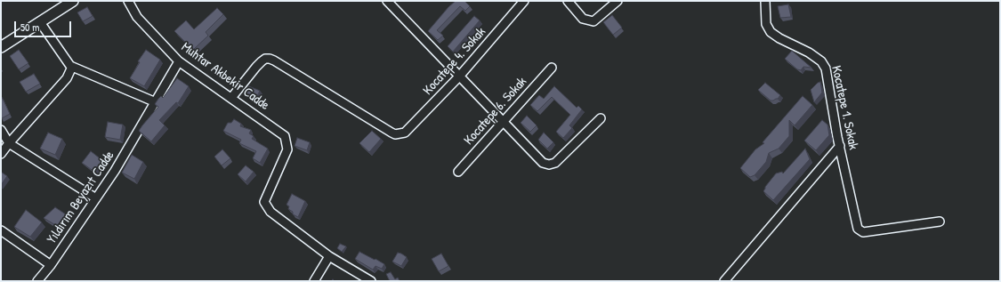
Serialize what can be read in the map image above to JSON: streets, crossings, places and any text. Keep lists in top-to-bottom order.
{
  "streets": {
    "street": [
      "Kocatepe 4. Sokak",
      "Muhtar Akbekir Cadde",
      "Kocatepe 1. Sokak",
      "Kocatepe 6. Sokak",
      "Yıldırım Beyazıt Cadde"
    ]
  },
  "crossings": [
    ["Kocatepe 4. Sokak", "Muhtar Akbekir Cadde"],
    ["Muhtar Akbekir Cadde", "Yıldırım Beyazıt Cadde"]
  ],
  "scale_bar": "50 m"
}
